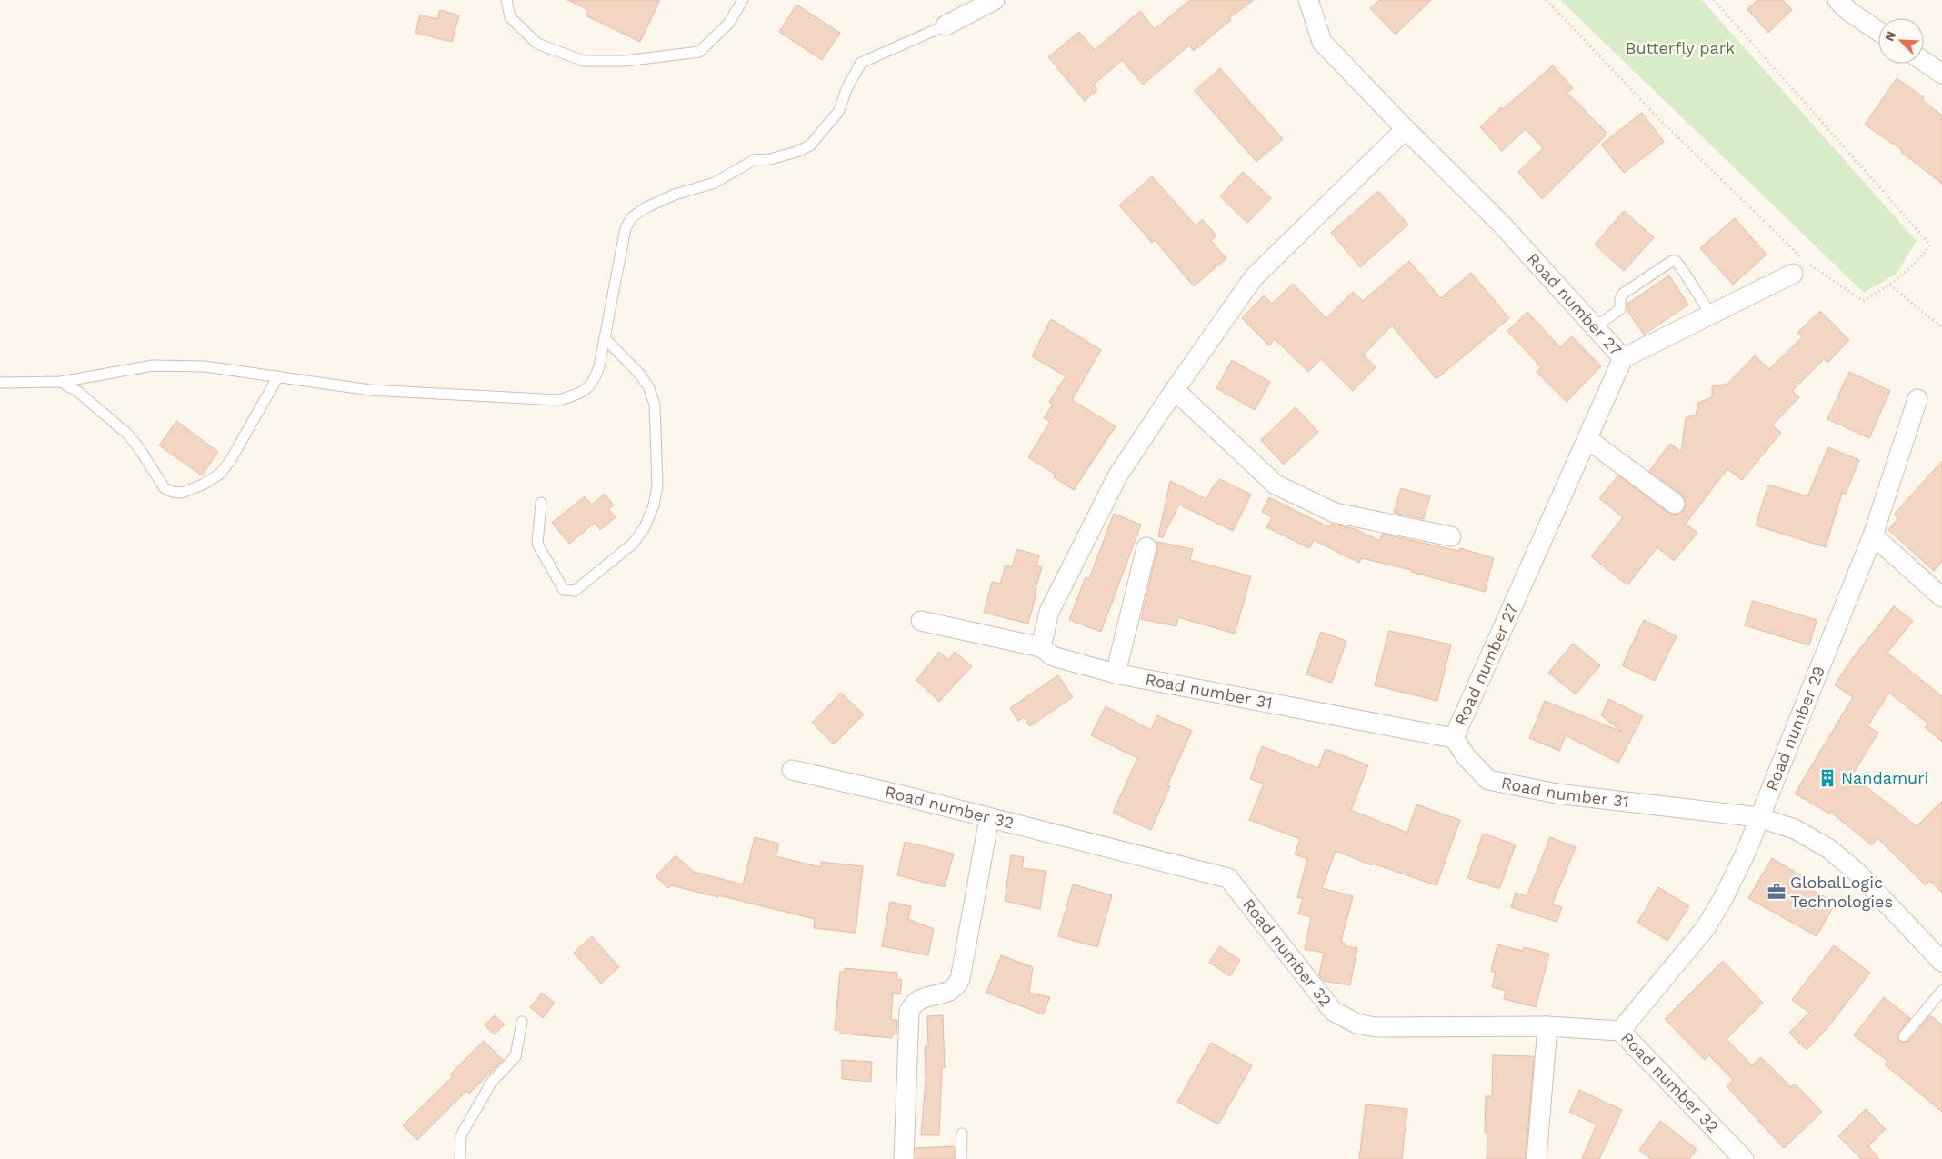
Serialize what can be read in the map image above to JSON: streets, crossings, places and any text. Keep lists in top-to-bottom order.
{
  "streets": {
    "street": [
      "Road number 27",
      "Road number 31",
      "Road number 29",
      "Road number 32"
    ]
  },
  "crossings": [
    ["Road number 27", "Road number 31"],
    ["Road number 31", "Road number 29"],
    ["Road number 29", "Road number 32"]
  ],
  "parks": ["Butterfly park"],
  "places": {
    "building": ["Nandamuri"],
    "office": ["GlobalLogic Technologies"]
  },
  "north": "top left"
}
